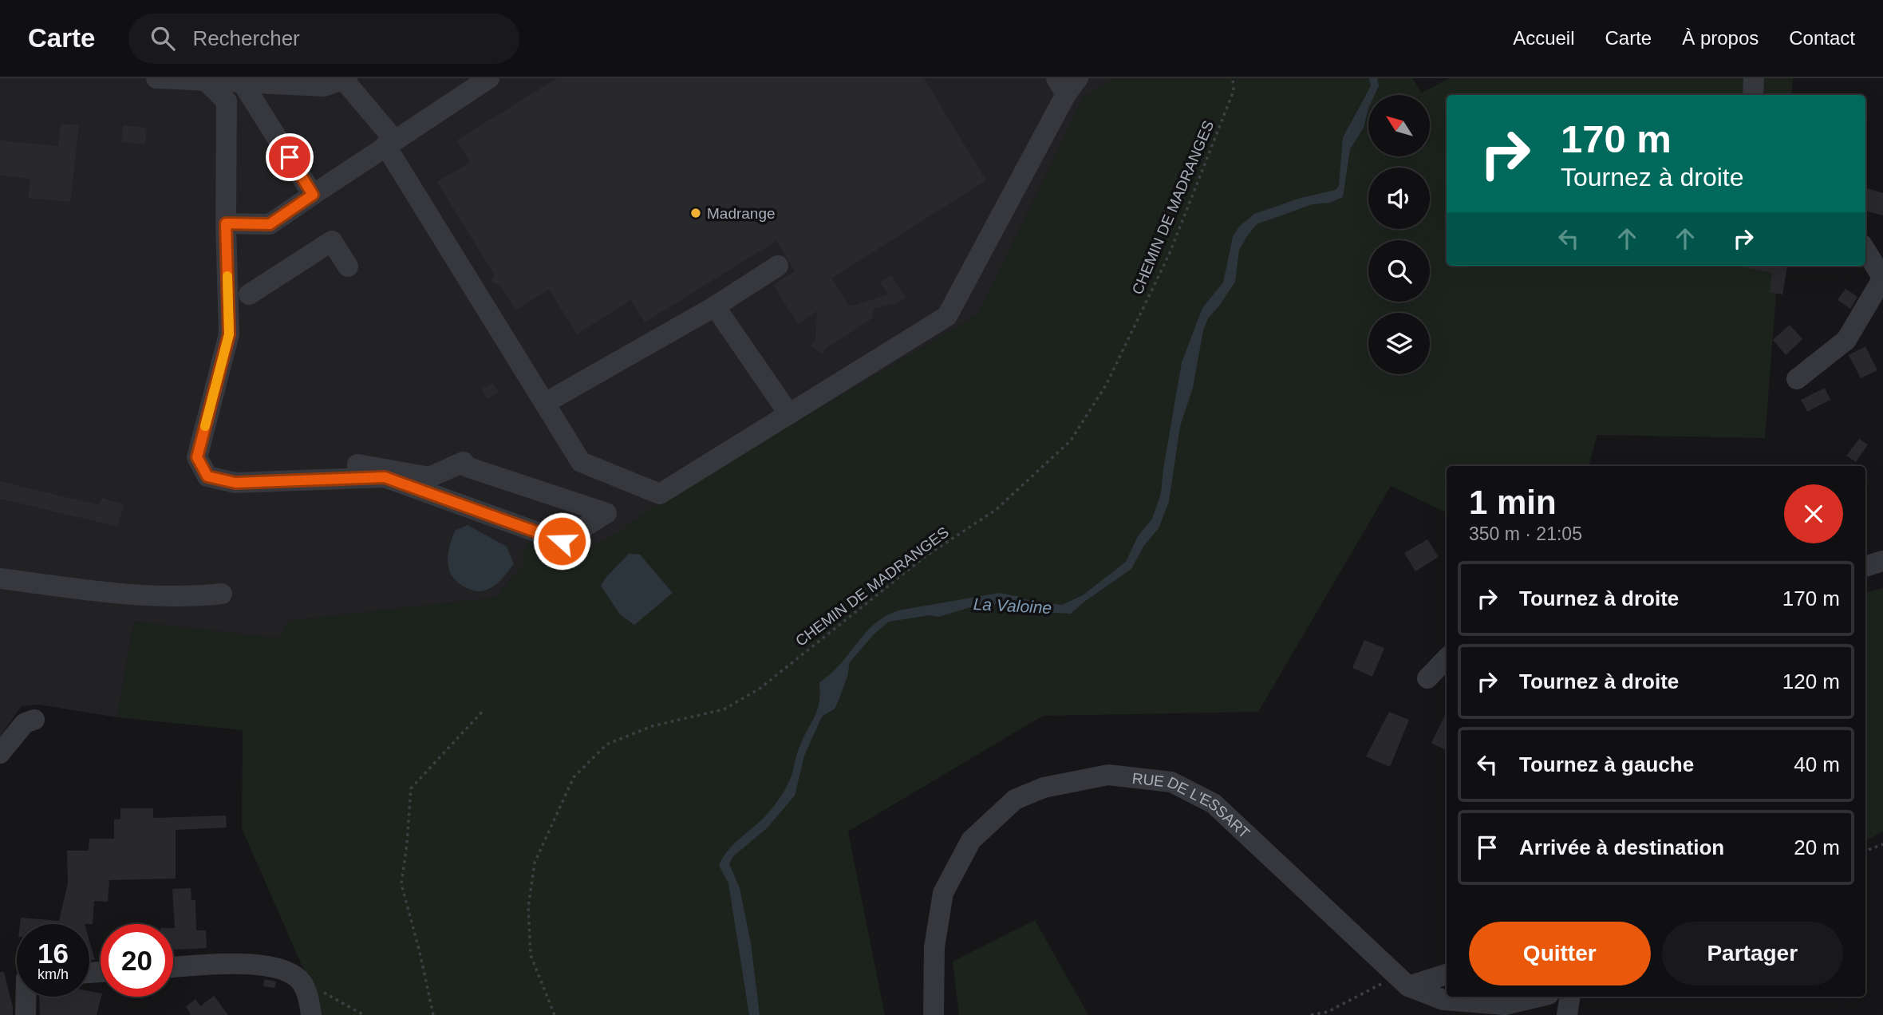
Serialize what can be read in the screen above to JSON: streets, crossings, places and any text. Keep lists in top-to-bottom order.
{
  "streets": {
    "street": ["RUE DE L'ESSART"],
    "path": ["CHEMIN DE MADRANGES"]
  },
  "water": ["La Valoine"],
  "places": ["Madrange"],
  "north": "top left",
  "page": {
    "header": "Carte",
    "search": "Rechercher",
    "nav": [
      "Accueil",
      "Carte",
      "À propos",
      "Contact"
    ],
    "turn": ["170 m", "Tournez à droite"],
    "heading": ["1 min", "350 m · 21:05"],
    "list": [
      {
        "name": "Tournez à droite",
        "value": "170 m"
      },
      {
        "name": "Tournez à droite",
        "value": "120 m"
      },
      {
        "name": "Tournez à gauche",
        "value": "40 m"
      },
      {
        "name": "Arrivée à destination",
        "value": "20 m"
      }
    ],
    "buttons": ["Quitter", "Partager"],
    "speed": "16 km/h",
    "limit": "20"
  }
}
